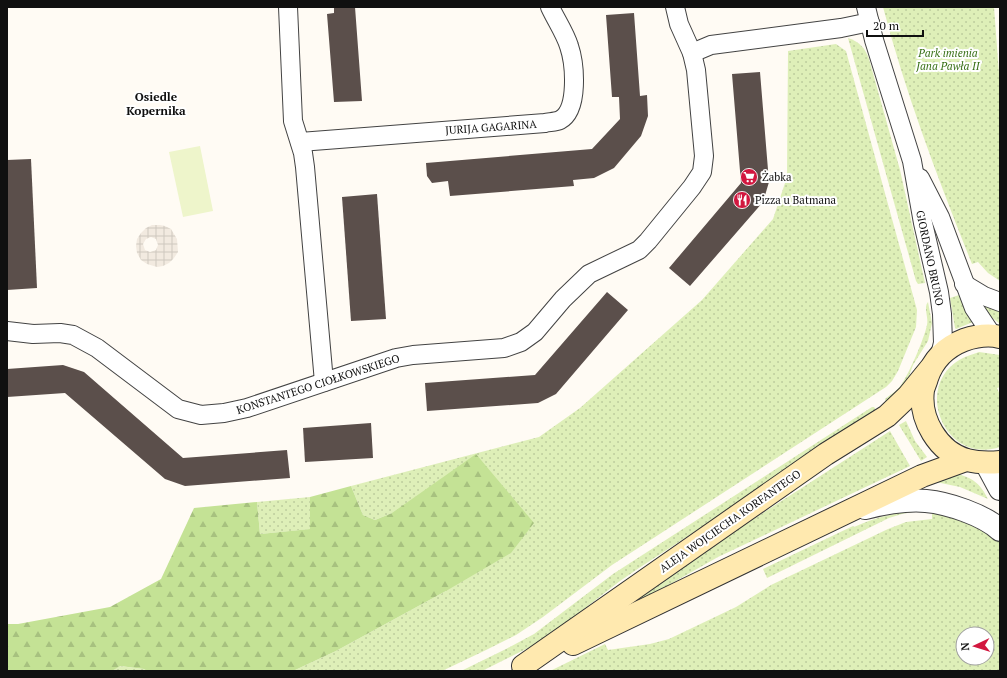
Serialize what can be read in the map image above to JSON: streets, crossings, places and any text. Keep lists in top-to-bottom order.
{
  "streets": {
    "main road": ["ALEJA WOJCIECHA KORFANTEGO"],
    "street": ["JURIJA GAGARINA", "GIORDANO BRUNO", "KONSTANTEGO CIOŁKOWSKIEGO"]
  },
  "crossings": [
    ["GIORDANO BRUNO", "ALEJA WOJCIECHA KORFANTEGO"]
  ],
  "districts": ["Osiedle Kopernika"],
  "parks": ["Park imienia Jana Pawła II"],
  "places": {
    "supermarket": ["Żabka"],
    "restaurant": ["Pizza u Batmana"]
  },
  "scale_bar": "20 m",
  "north": "left"
}
